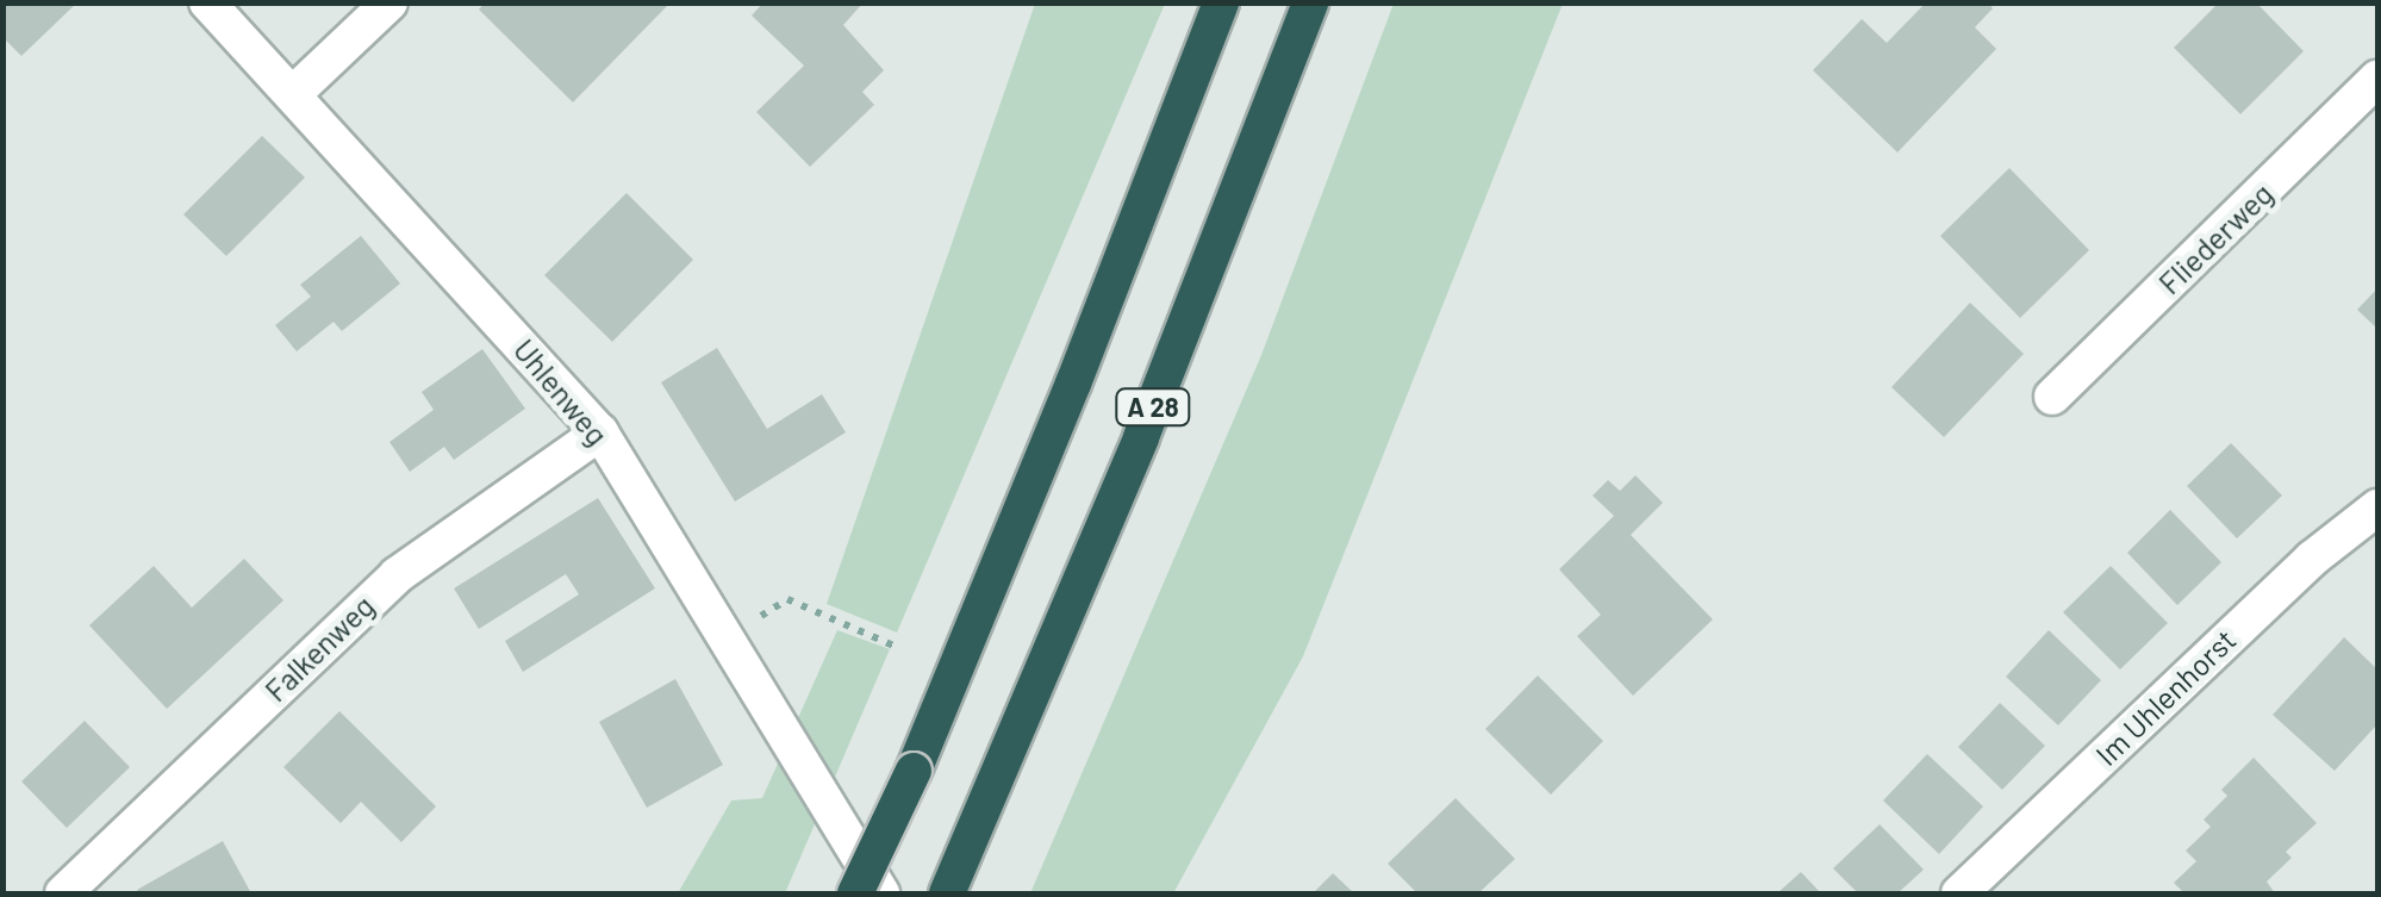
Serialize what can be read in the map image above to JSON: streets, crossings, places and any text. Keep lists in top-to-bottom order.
{
  "streets": {
    "highway": ["A 28"],
    "street": [
      "Fliederweg",
      "Uhlenweg",
      "Falkenweg",
      "Im Uhlenhorst"
    ]
  },
  "crossings": [
    ["Uhlenweg", "Falkenweg"]
  ]
}
